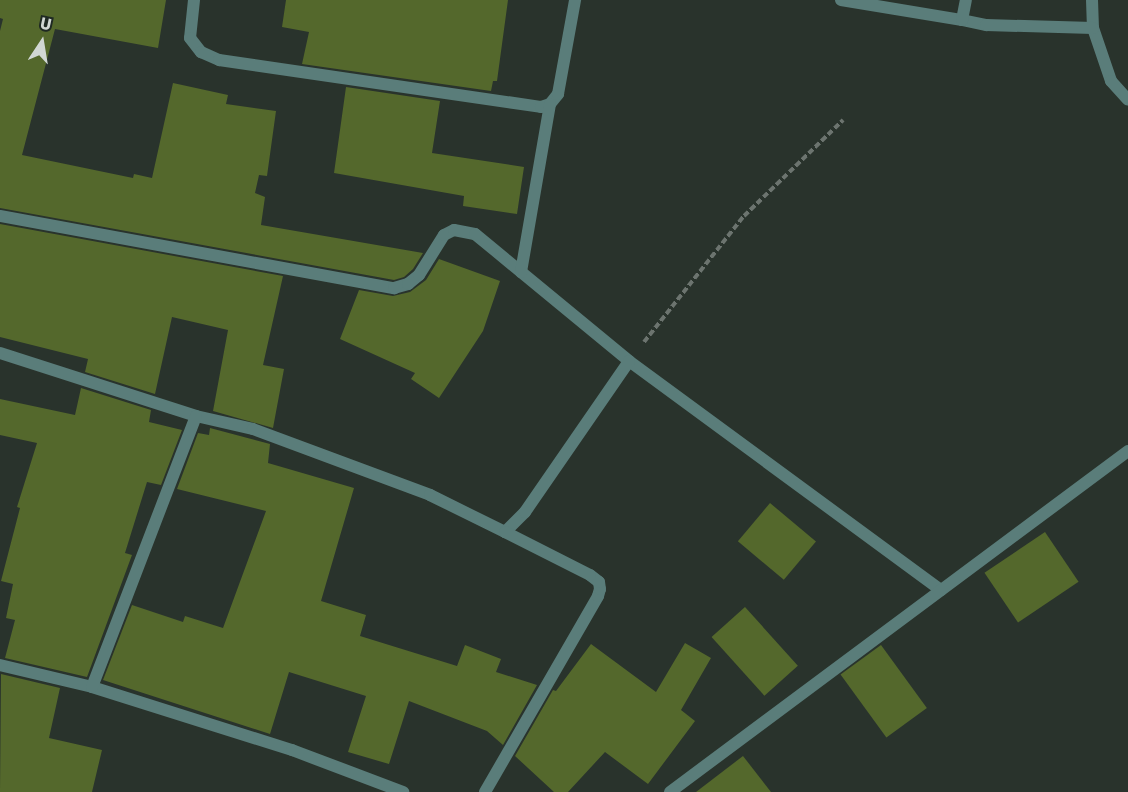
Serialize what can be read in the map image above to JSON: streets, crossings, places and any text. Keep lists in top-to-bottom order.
{
  "north": "top"
}
